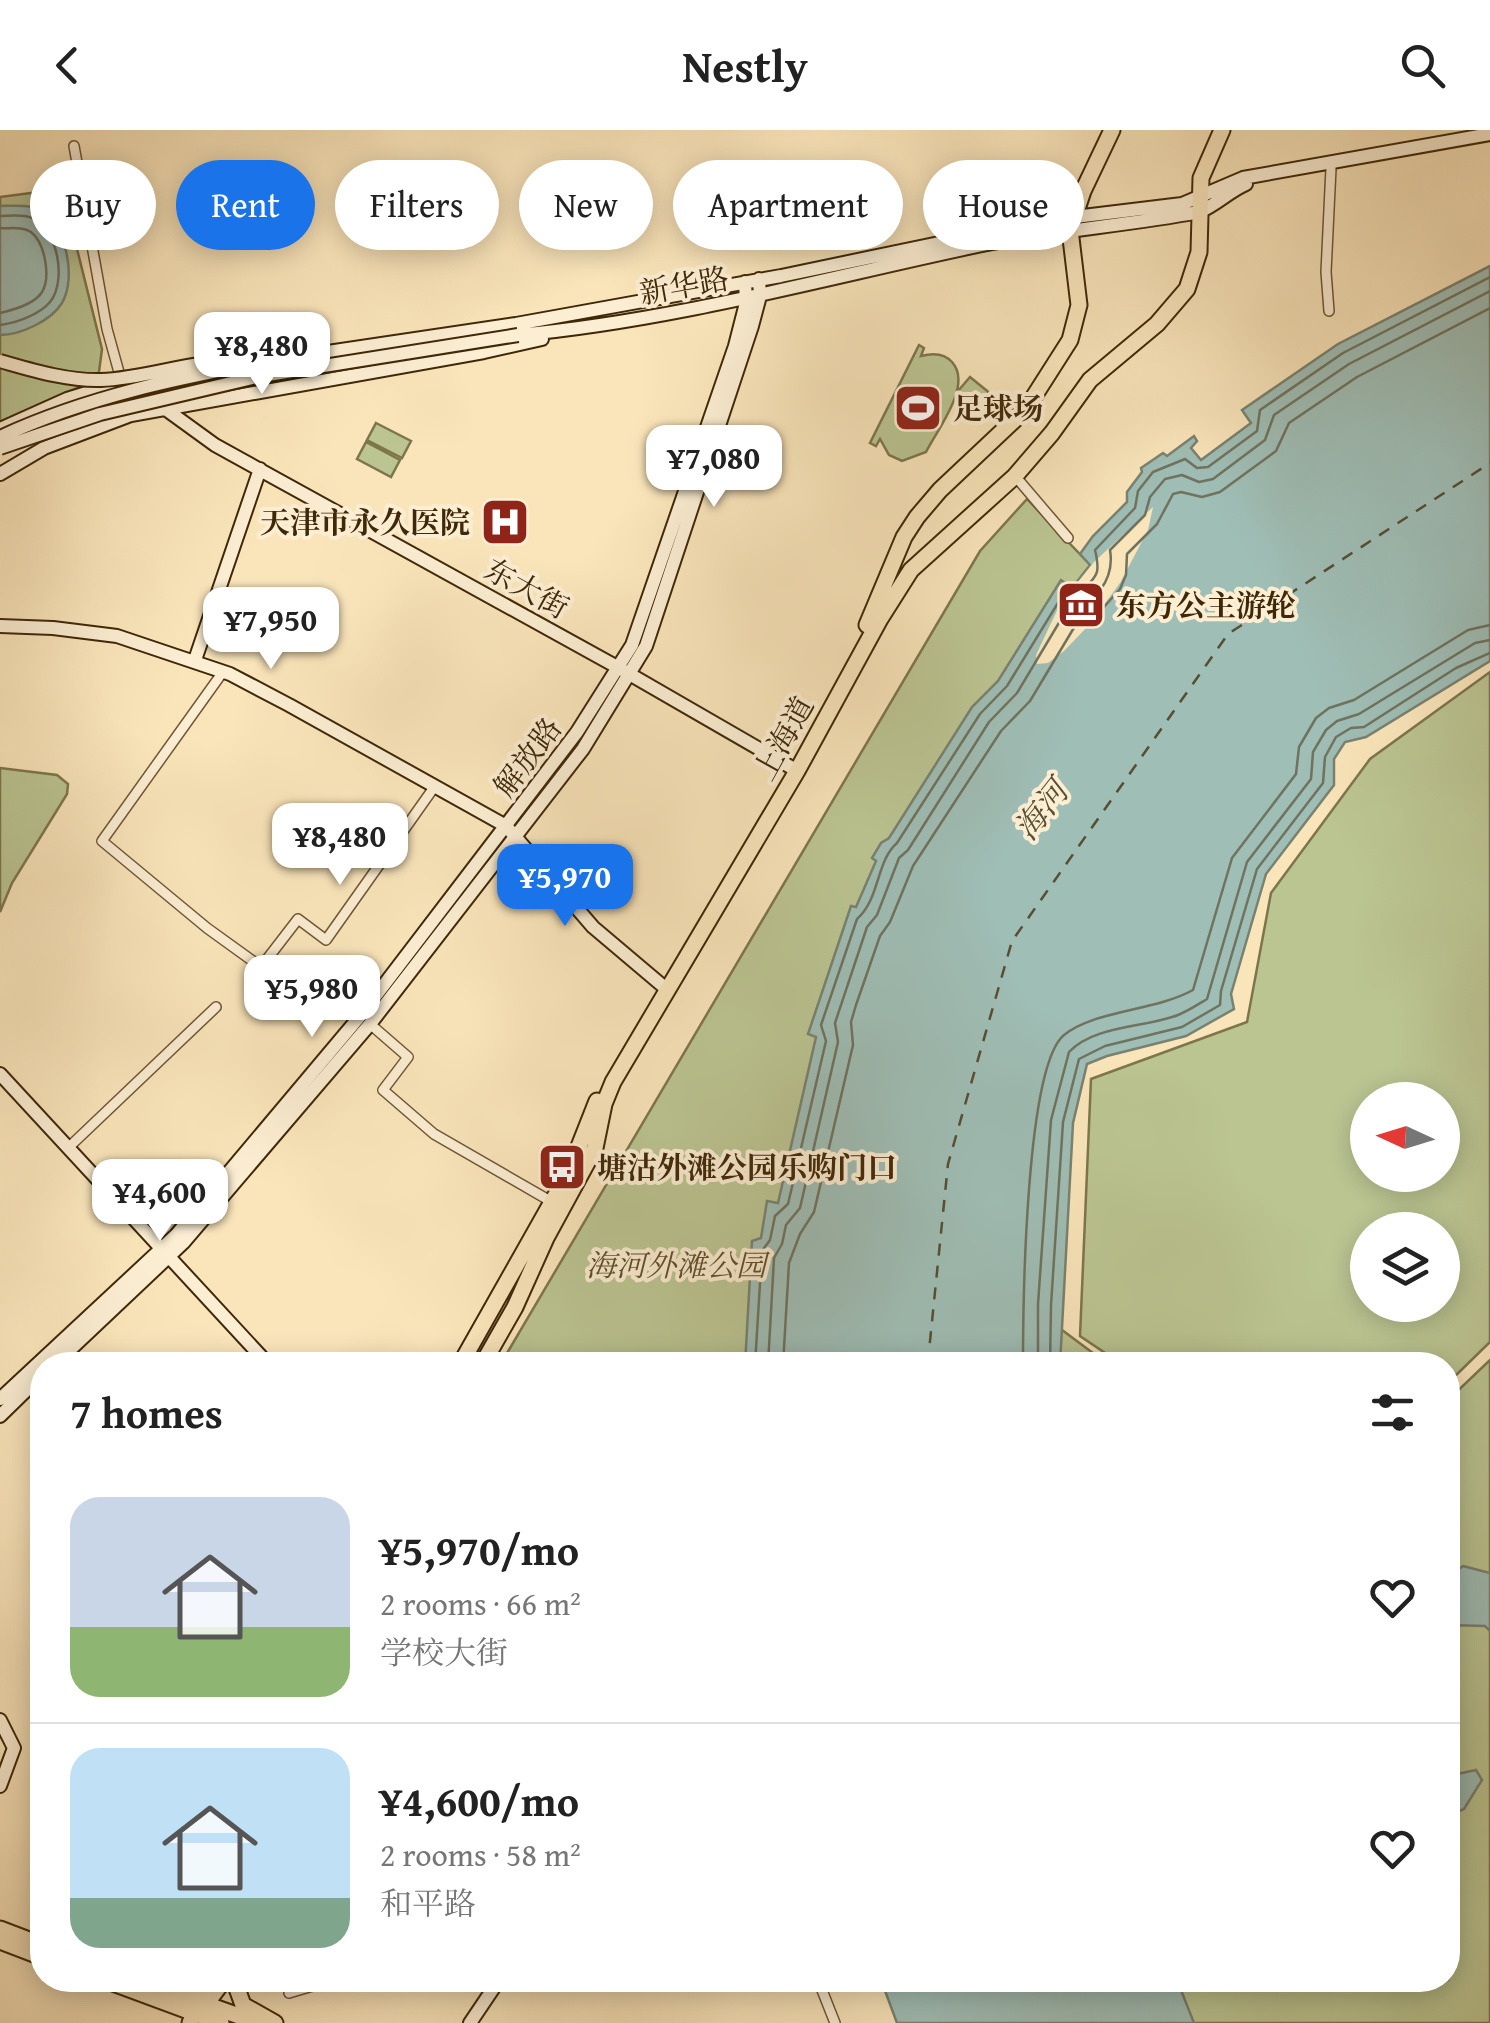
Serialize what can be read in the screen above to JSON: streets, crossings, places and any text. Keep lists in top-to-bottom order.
{
  "streets": {
    "main road": ["上海道"],
    "street": ["新华路", "东大街", "解放路"]
  },
  "crossings": [
    ["新华路", "上海道"],
    ["新华路", "解放路"],
    ["东大街", "上海道"],
    ["东大街", "解放路"]
  ],
  "water": ["海河"],
  "parks": ["海河外滩公园"],
  "places": {
    "sports": ["足球场"],
    "hospital": ["天津市永久医院"],
    "museum": ["东方公主游轮"],
    "bus stop": ["塘沽外滩公园乐购门口"]
  },
  "north": "left",
  "page": {
    "header": "Nestly",
    "chip": [
      "Buy",
      "Rent",
      "Filters",
      "New",
      "Apartment",
      "House"
    ],
    "price": [
      "¥8,480",
      "¥7,080",
      "¥7,950",
      "¥8,480",
      "¥5,970",
      "¥5,980",
      "¥4,600"
    ],
    "heading": "7 homes",
    "list": [
      {
        "name": "¥5,970/mo",
        "note": "2 rooms · 66 m² · 学校大街"
      },
      {
        "name": "¥4,600/mo",
        "note": "2 rooms · 58 m² · 和平路"
      }
    ]
  }
}
